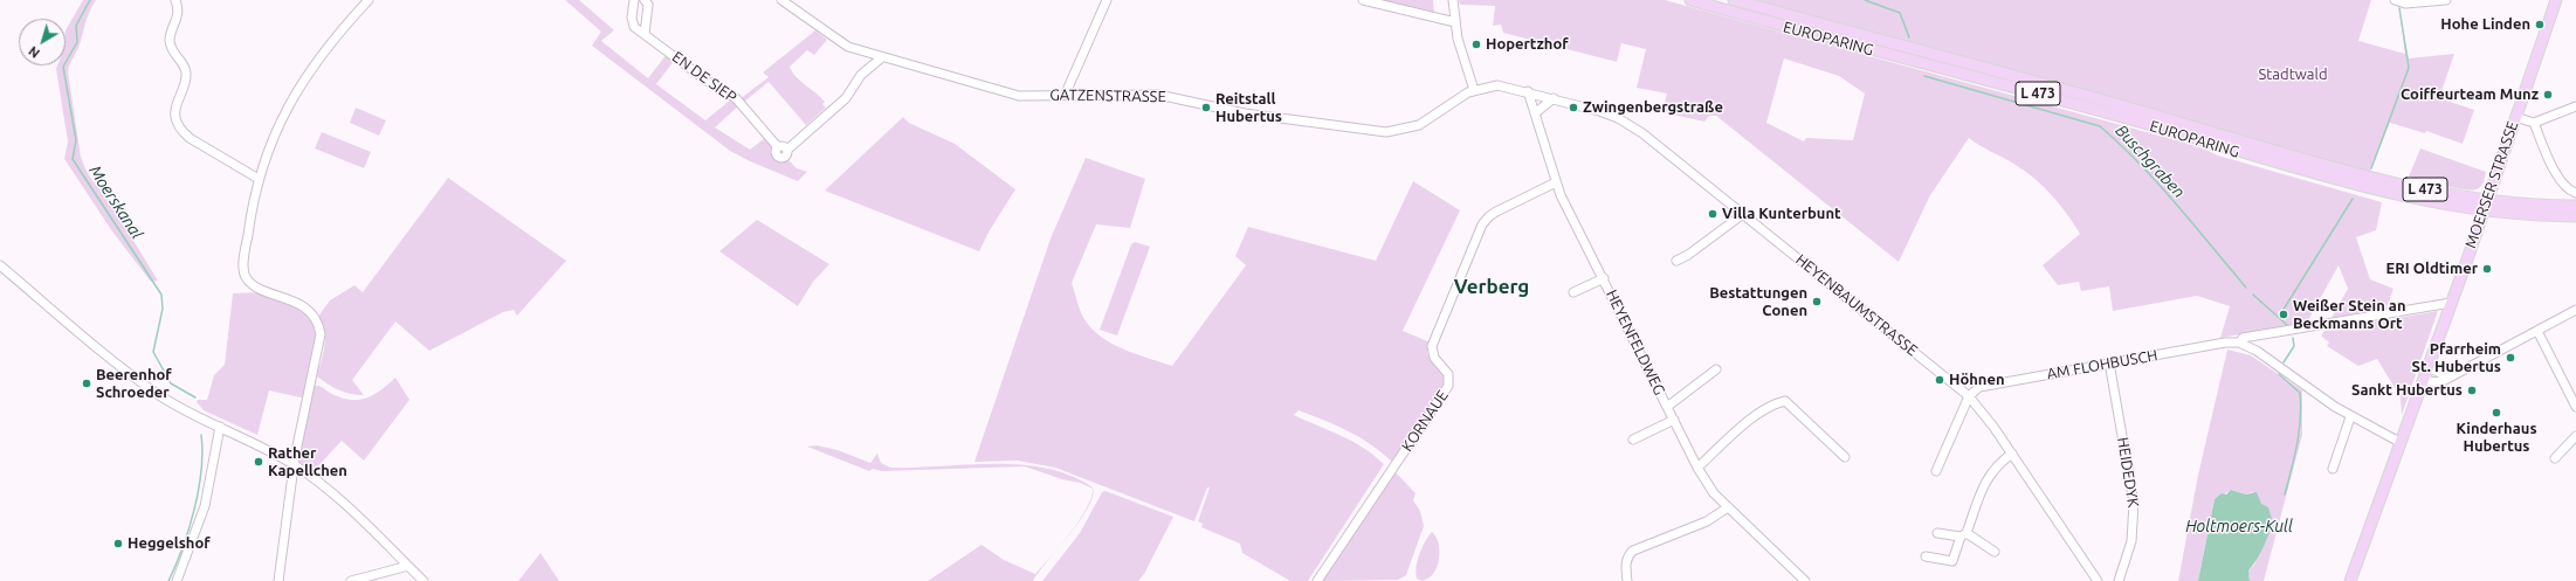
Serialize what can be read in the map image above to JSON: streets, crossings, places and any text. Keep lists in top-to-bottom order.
{
  "streets": {
    "main road": ["EUROPARING", "L 473", "MOERSER STRASSE"],
    "street": [
      "EN DE SIEP",
      "GATZENSTRASSE",
      "HEYENBAUMSTRASSE",
      "HEYENFELDWEG",
      "AM FLOHBUSCH",
      "KORNAUE",
      "HEIDEDYK"
    ]
  },
  "crossings": [
    ["EUROPARING", "L 473"],
    ["EUROPARING", "MOERSER STRASSE"],
    ["EN DE SIEP", "GATZENSTRASSE"],
    ["L 473", "MOERSER STRASSE"],
    ["GATZENSTRASSE", "HEYENBAUMSTRASSE"],
    ["MOERSER STRASSE", "AM FLOHBUSCH"],
    ["HEYENBAUMSTRASSE", "HEYENFELDWEG"],
    ["HEYENBAUMSTRASSE", "AM FLOHBUSCH"],
    ["HEYENFELDWEG", "KORNAUE"],
    ["AM FLOHBUSCH", "HEIDEDYK"]
  ],
  "districts": ["Verberg"],
  "water": ["Buschgraben", "Moerskanal", "Holtmoers-Kull"],
  "parks": ["Stadtwald"],
  "places": [
    "Hohe Linden",
    "Hopertzhof",
    "Coiffeurteam Munz",
    "Reitstall Hubertus",
    "Zwingenbergstraße",
    "Villa Kunterbunt",
    "ERI Oldtimer",
    "Bestattungen Conen",
    "Weißer Stein an Beckmanns Ort",
    "Pfarrheim St. Hubertus",
    "Höhnen",
    "Beerenhof Schroeder",
    "Sankt Hubertus",
    "Kinderhaus Hubertus",
    "Rather Kapellchen",
    "Heggelshof"
  ],
  "north": "bottom left"
}
